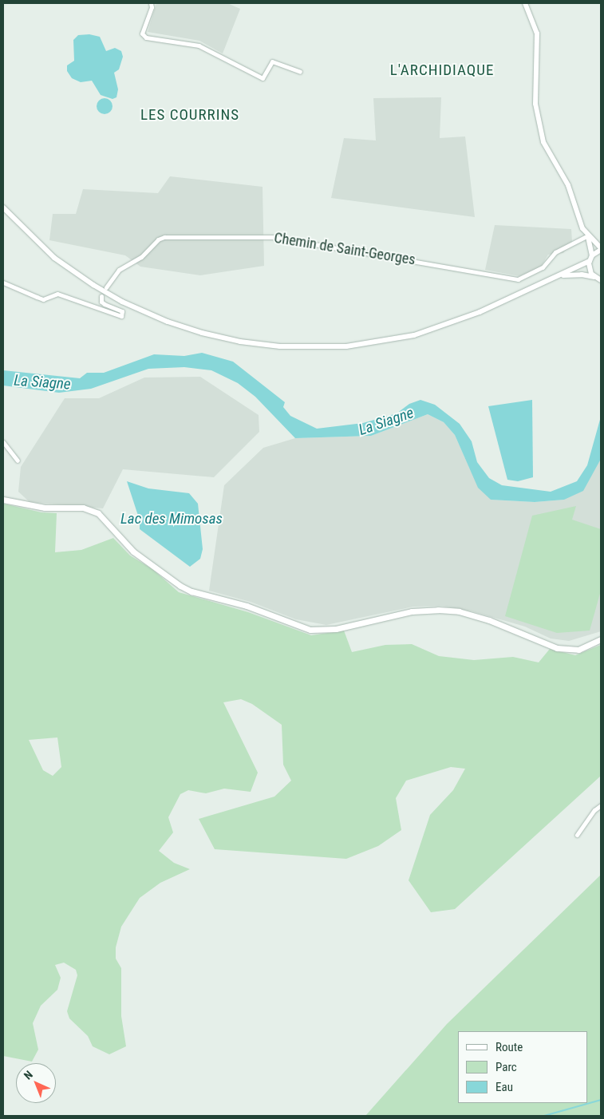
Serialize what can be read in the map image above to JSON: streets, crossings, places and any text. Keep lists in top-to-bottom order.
{
  "streets": {
    "street": ["Chemin de Saint-Georges"]
  },
  "districts": ["L'ARCHIDIAQUE", "LES COURRINS"],
  "water": ["La Siagne", "Lac des Mimosas"],
  "legend": ["Route", "Parc", "Eau"],
  "north": "top left"
}
